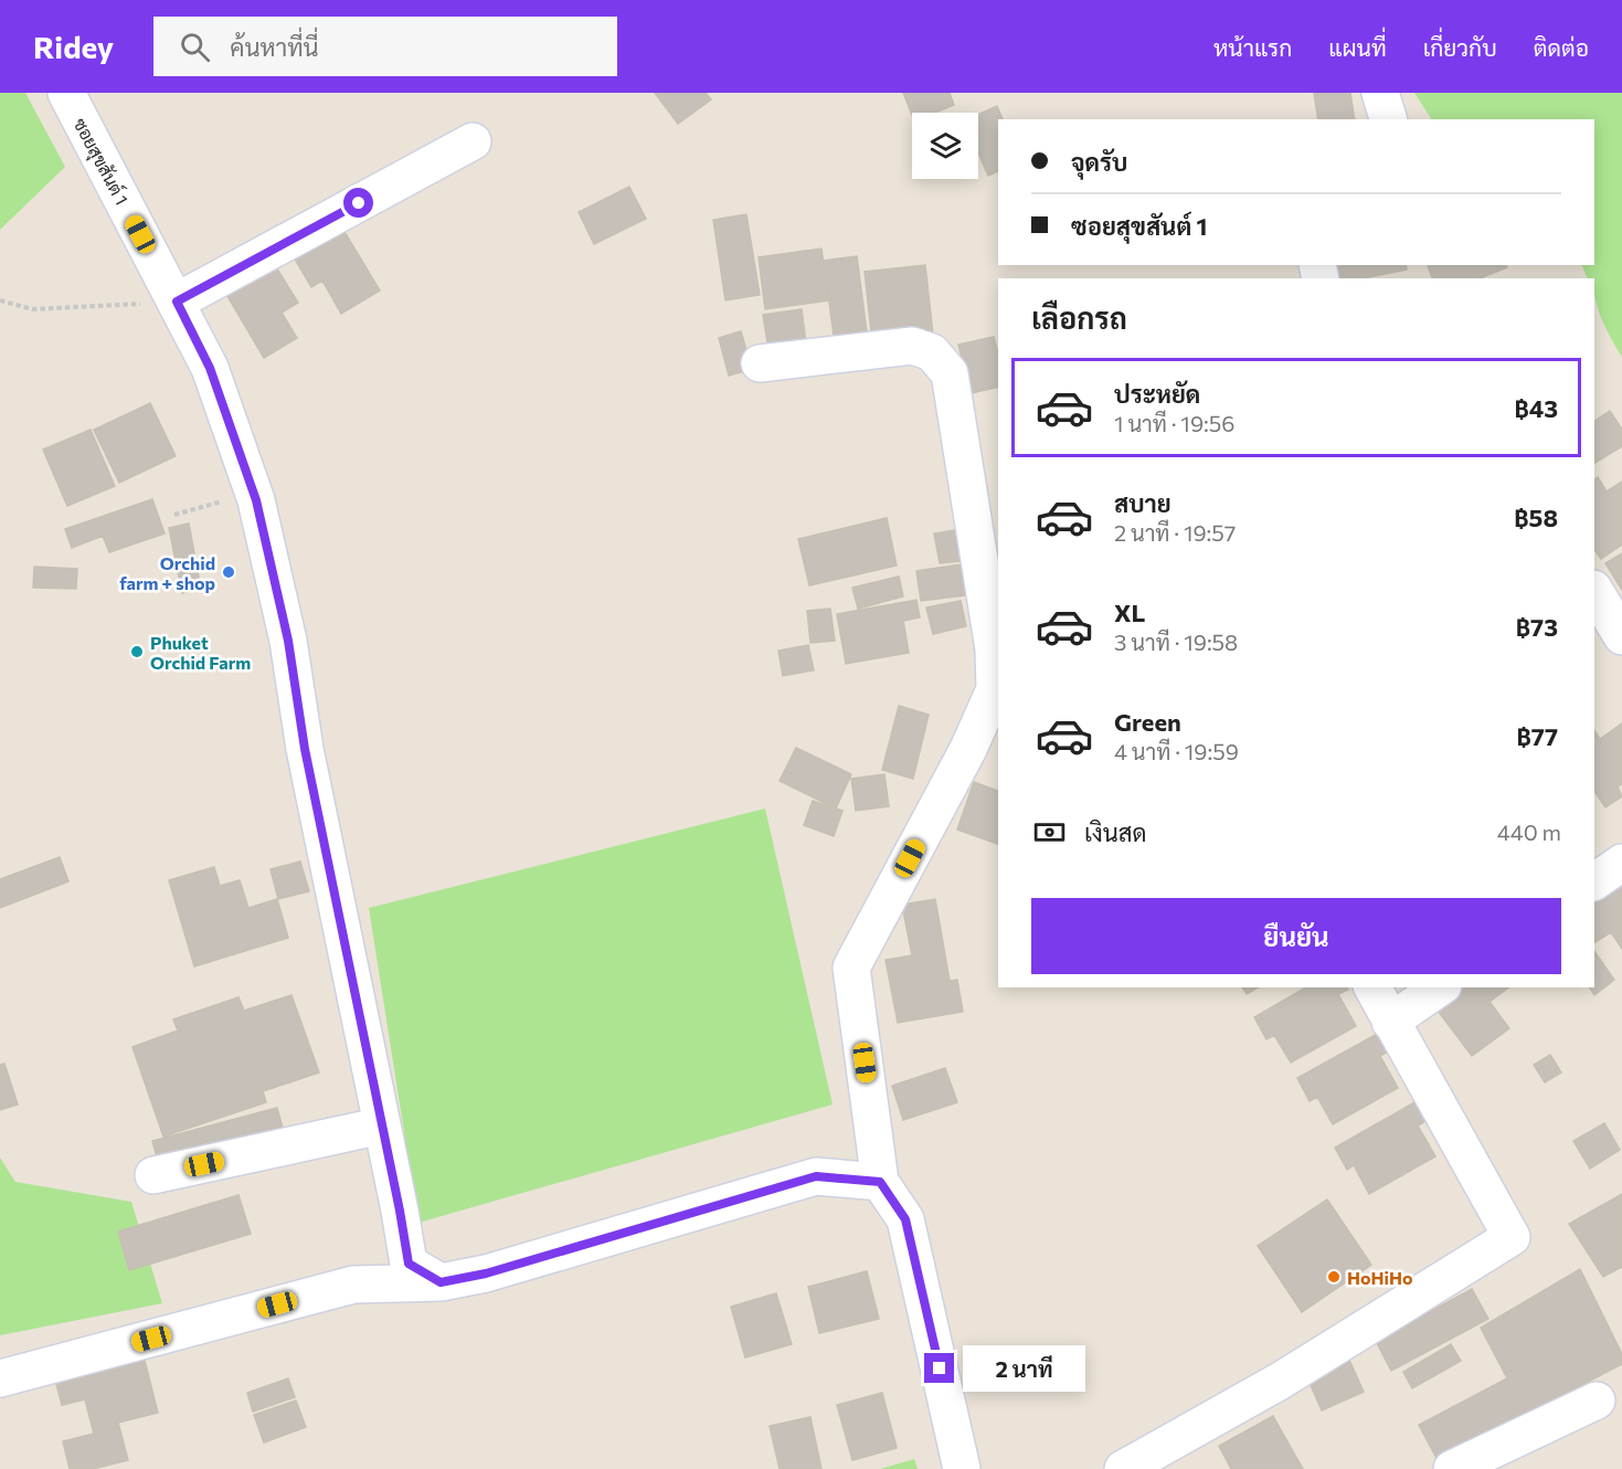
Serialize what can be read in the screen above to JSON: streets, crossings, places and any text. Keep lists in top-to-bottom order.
{
  "streets": {
    "street": ["ซอยสุขสันต์ 1"]
  },
  "places": ["Orchid farm + shop", "Phuket Orchid Farm", "HoHiHo"],
  "page": {
    "header": "Ridey",
    "search": "ค้นหาที่นี่",
    "nav": [
      "หน้าแรก",
      "แผนที่",
      "เกี่ยวกับ",
      "ติดต่อ"
    ],
    "banner": ["จุดรับ", "ซอยสุขสันต์ 1"],
    "heading": "เลือกรถ",
    "list": [
      {
        "name": "ประหยัด",
        "note": "1 นาที · 19:56",
        "value": "฿43"
      },
      {
        "name": "สบาย",
        "note": "2 นาที · 19:57",
        "value": "฿58"
      },
      {
        "name": "XL",
        "note": "3 นาที · 19:58",
        "value": "฿73"
      },
      {
        "name": "Green",
        "note": "4 นาที · 19:59",
        "value": "฿77"
      }
    ],
    "pay": ["เงินสด", "440 m"],
    "buttons": "ยืนยัน",
    "bubble": "2 นาที"
  }
}
